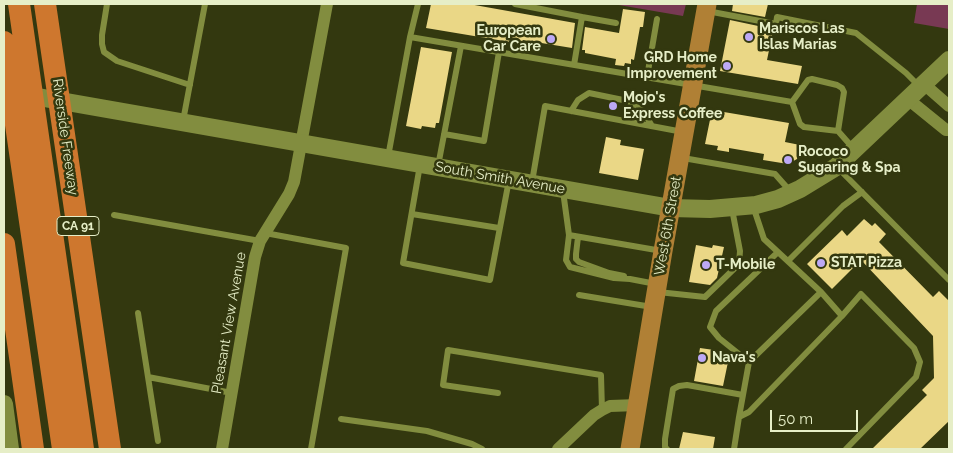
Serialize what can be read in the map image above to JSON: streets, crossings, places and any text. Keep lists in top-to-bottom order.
{
  "streets": {
    "highway": ["Riverside Freeway", "CA 91"],
    "main road": ["South Smith Avenue", "West 6th Street"],
    "street": ["Pleasant View Avenue"]
  },
  "crossings": [
    ["South Smith Avenue", "West 6th Street"],
    ["South Smith Avenue", "Pleasant View Avenue"]
  ],
  "places": [
    "Mariscos Las Islas Marias",
    "European Car Care",
    "GRD Home Improvement",
    "Mojo's Express Coffee",
    "Rococo Sugaring & Spa",
    "STAT Pizza",
    "T-Mobile",
    "Nava's"
  ],
  "scale_bar": "50 m"
}
